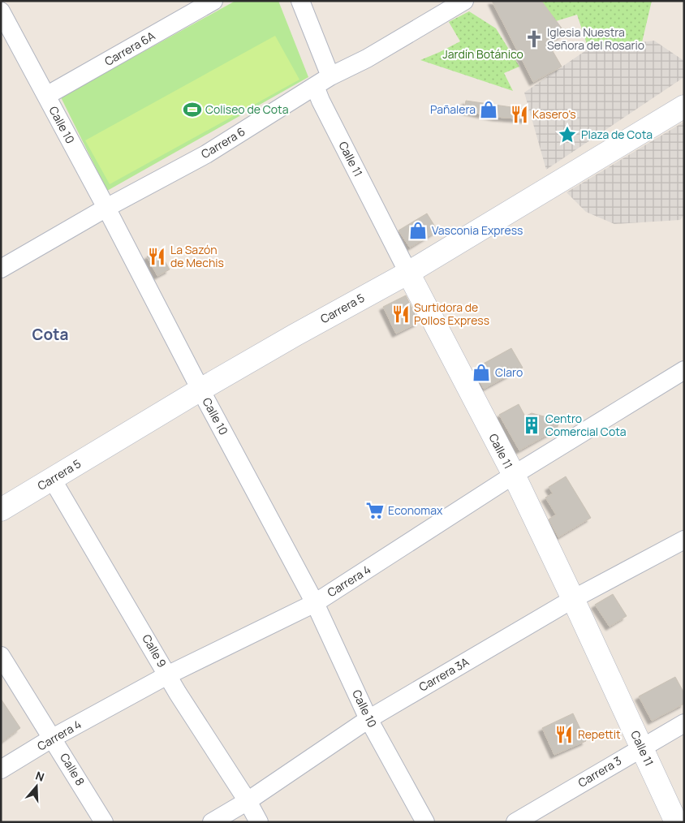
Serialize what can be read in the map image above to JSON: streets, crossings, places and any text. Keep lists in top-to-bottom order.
{
  "streets": {
    "main road": ["Calle 11", "Carrera 5"],
    "street": [
      "Carrera 6A",
      "Calle 10",
      "Carrera 6",
      "Carrera 4",
      "Calle 9",
      "Carrera 3A",
      "Calle 8",
      "Carrera 3"
    ]
  },
  "crossings": [
    ["Carrera 6A", "Calle 10"],
    ["Calle 10", "Carrera 6"],
    ["Calle 10", "Carrera 5"],
    ["Calle 10", "Carrera 4"],
    ["Calle 10", "Carrera 3A"],
    ["Carrera 6", "Calle 11"],
    ["Calle 11", "Carrera 5"],
    ["Calle 11", "Carrera 4"],
    ["Calle 11", "Carrera 3A"],
    ["Calle 11", "Carrera 3"],
    ["Carrera 5", "Calle 9"],
    ["Carrera 4", "Calle 9"],
    ["Carrera 4", "Calle 8"],
    ["Calle 9", "Carrera 3A"]
  ],
  "districts": ["Cota"],
  "parks": ["Jardín Botánico"],
  "places": {
    "church": ["Iglesia Nuestra Señora del Rosario"],
    "sports": ["Coliseo de Cota"],
    "shop": ["Pañalera", "Vasconia Express", "Claro"],
    "restaurant": [
      "Kasero's",
      "La Sazón de Mechis",
      "Surtidora de Pollos Express",
      "Repettit"
    ],
    "place": ["Plaza de Cota"],
    "building": ["Centro Comercial Cota"],
    "supermarket": ["Economax"]
  },
  "north": "top"
}
